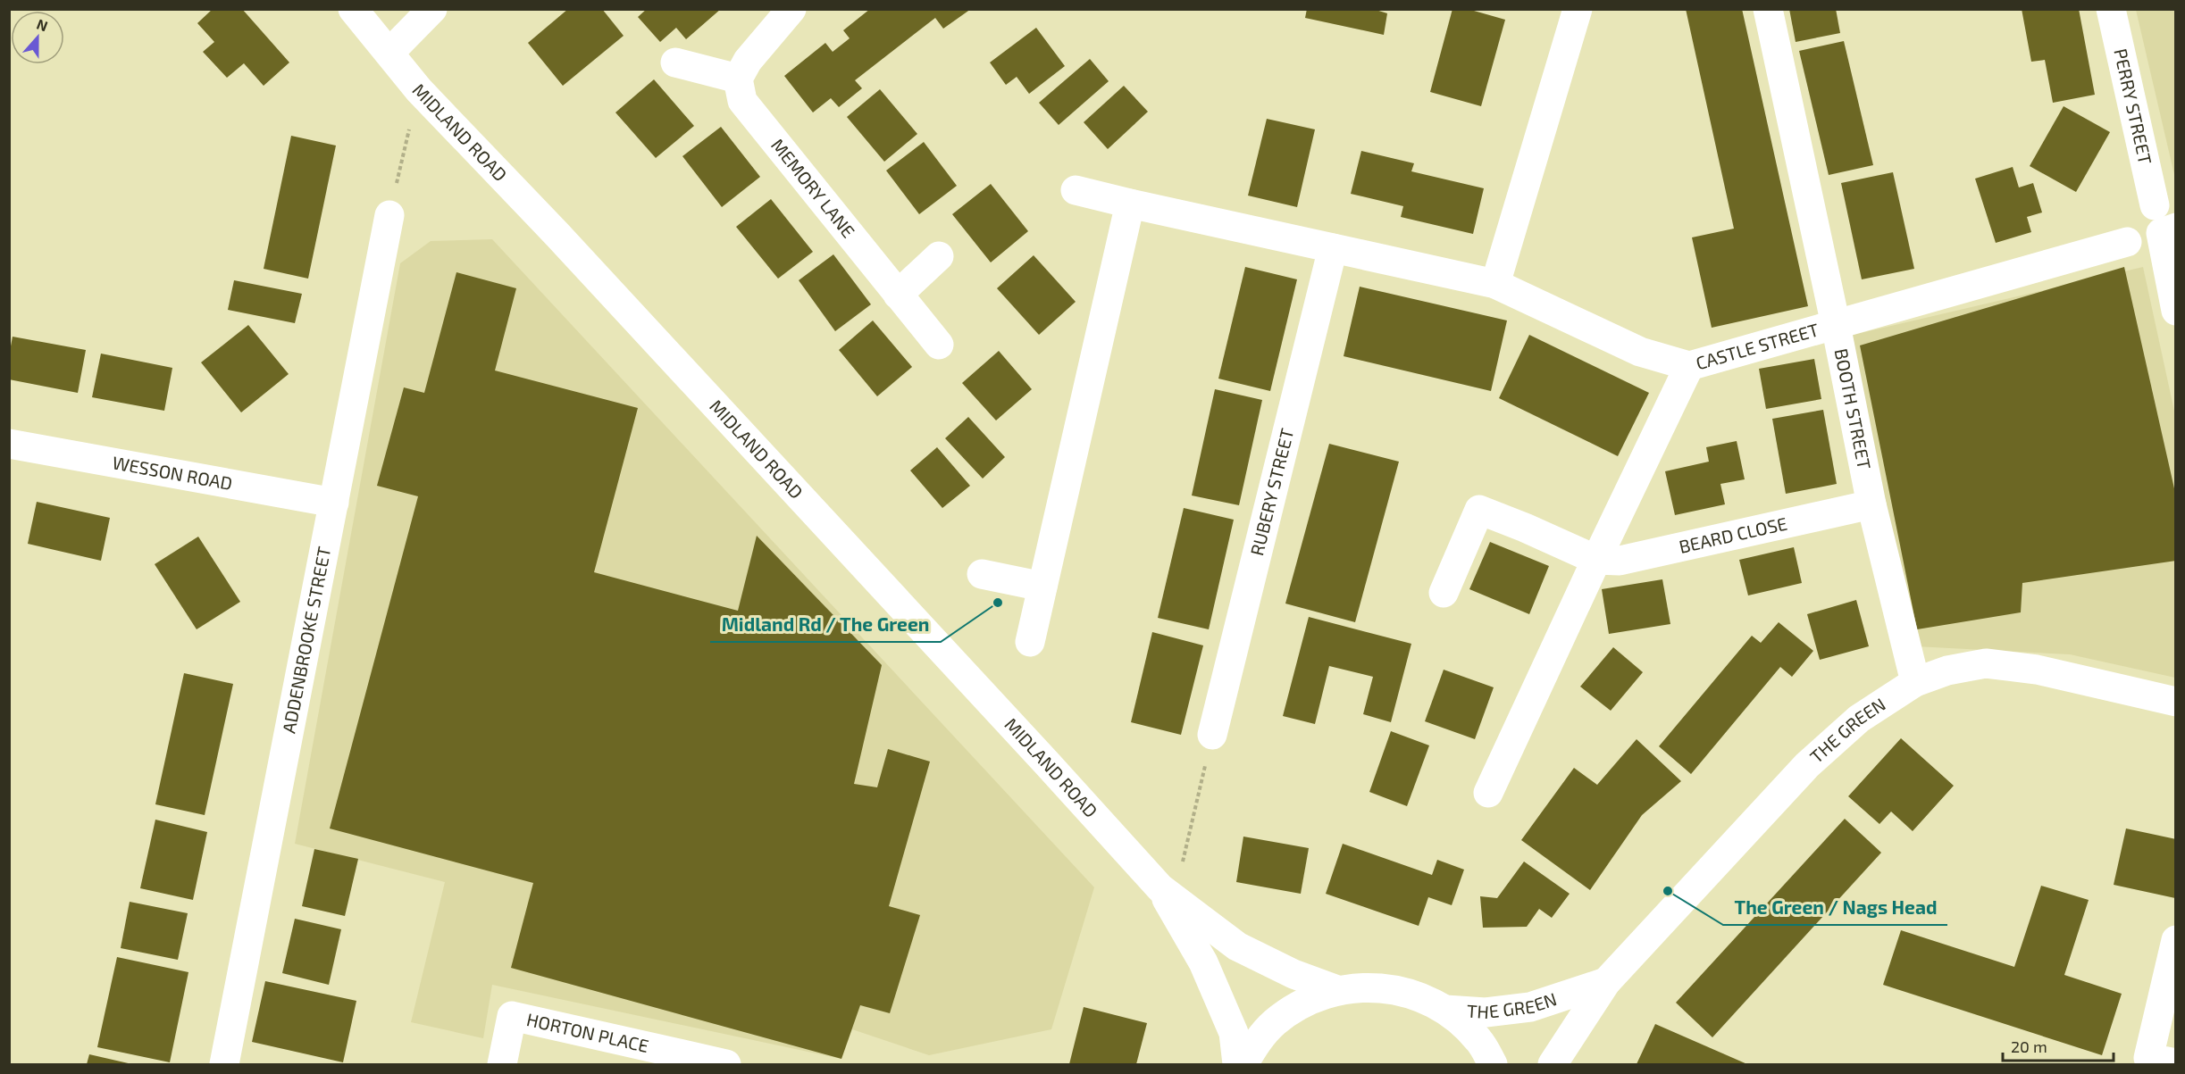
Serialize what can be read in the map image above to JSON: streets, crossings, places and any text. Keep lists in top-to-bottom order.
{
  "streets": {
    "street": [
      "PERRY STREET",
      "MIDLAND ROAD",
      "MEMORY LANE",
      "CASTLE STREET",
      "BOOTH STREET",
      "WESSON ROAD",
      "RUBERY STREET",
      "BEARD CLOSE",
      "ADDENBROOKE STREET",
      "THE GREEN",
      "HORTON PLACE"
    ]
  },
  "crossings": [
    ["CASTLE STREET", "BOOTH STREET"],
    ["CASTLE STREET", "RUBERY STREET"],
    ["BOOTH STREET", "BEARD CLOSE"],
    ["BOOTH STREET", "THE GREEN"],
    ["WESSON ROAD", "ADDENBROOKE STREET"]
  ],
  "places": ["Midland Rd / The Green", "The Green / Nags Head"],
  "scale_bar": "20 m",
  "north": "top"
}
